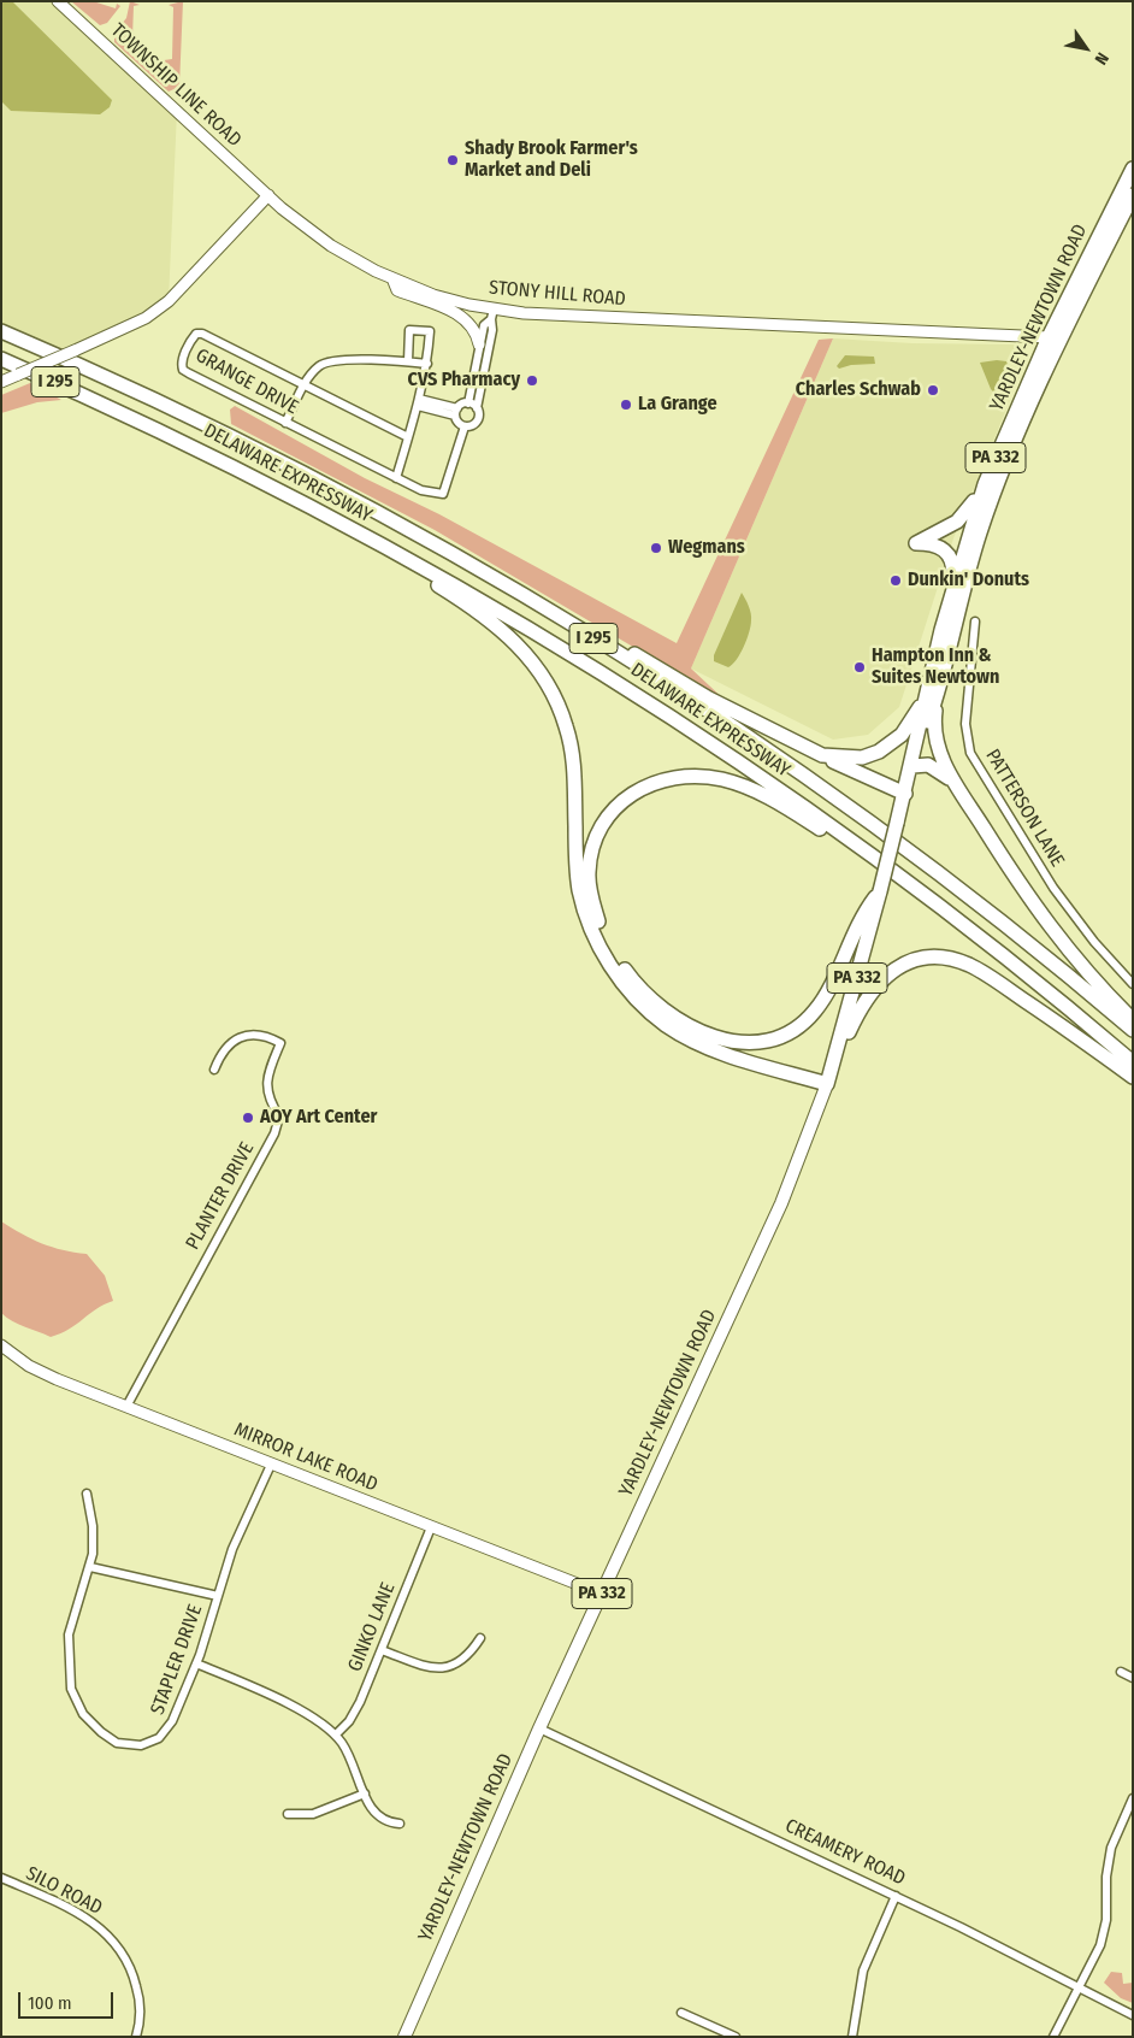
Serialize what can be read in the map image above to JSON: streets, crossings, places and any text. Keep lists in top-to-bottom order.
{
  "streets": {
    "highway": [
      "YARDLEY-NEWTOWN ROAD",
      "I 295",
      "PA 332",
      "DELAWARE EXPRESSWAY"
    ],
    "street": [
      "TOWNSHIP LINE ROAD",
      "STONY HILL ROAD",
      "GRANGE DRIVE",
      "PATTERSON LANE",
      "PLANTER DRIVE",
      "MIRROR LAKE ROAD",
      "GINKO LANE",
      "STAPLER DRIVE",
      "CREAMERY ROAD",
      "SILO ROAD"
    ]
  },
  "crossings": [
    ["TOWNSHIP LINE ROAD", "STONY HILL ROAD"],
    ["STONY HILL ROAD", "YARDLEY-NEWTOWN ROAD"],
    ["YARDLEY-NEWTOWN ROAD", "MIRROR LAKE ROAD"],
    ["YARDLEY-NEWTOWN ROAD", "CREAMERY ROAD"],
    ["PLANTER DRIVE", "MIRROR LAKE ROAD"],
    ["MIRROR LAKE ROAD", "GINKO LANE"],
    ["MIRROR LAKE ROAD", "STAPLER DRIVE"]
  ],
  "places": [
    "Shady Brook Farmer's Market and Deli",
    "CVS Pharmacy",
    "Charles Schwab",
    "La Grange",
    "Wegmans",
    "Dunkin' Donuts",
    "Hampton Inn & Suites Newtown",
    "AOY Art Center"
  ],
  "scale_bar": "100 m",
  "north": "bottom right"
}
